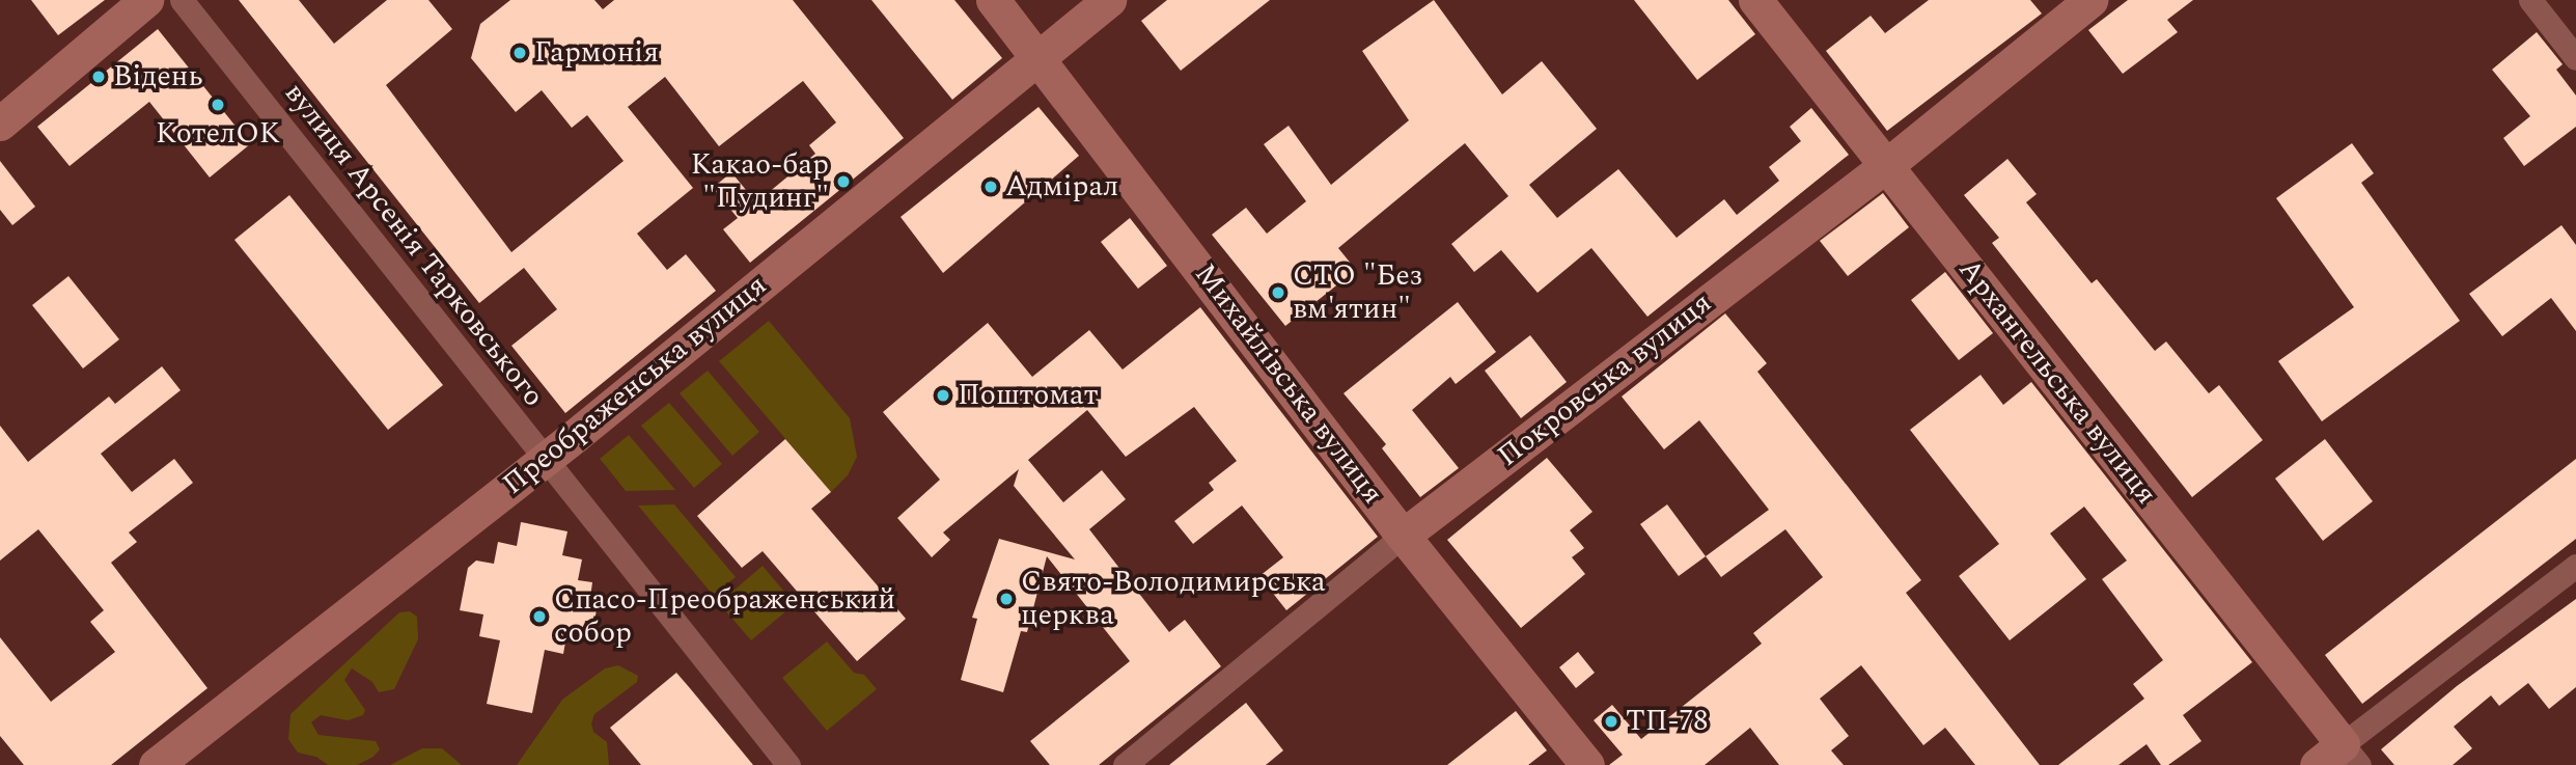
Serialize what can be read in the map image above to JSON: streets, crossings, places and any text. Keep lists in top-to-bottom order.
{
  "streets": {
    "street": [
      "вулиця Арсенія Тарковського",
      "Покровська вулиця",
      "Архангельська вулиця",
      "Михайлівська вулиця",
      "Преображенська вулиця"
    ]
  },
  "crossings": [
    ["вулиця Арсенія Тарковського", "Преображенська вулиця"],
    ["Покровська вулиця", "Архангельська вулиця"],
    ["Покровська вулиця", "Михайлівська вулиця"],
    ["Михайлівська вулиця", "Преображенська вулиця"]
  ],
  "places": [
    "Гармонія",
    "Відень",
    "КотелОК",
    "Какао-бар \"Пудинг\"",
    "Адмірал",
    "СТО \"Без вм'ятин\"",
    "Поштомат",
    "Свято-Володимирська церква",
    "Спасо-Преображенський собор",
    "ТП-78"
  ]
}
